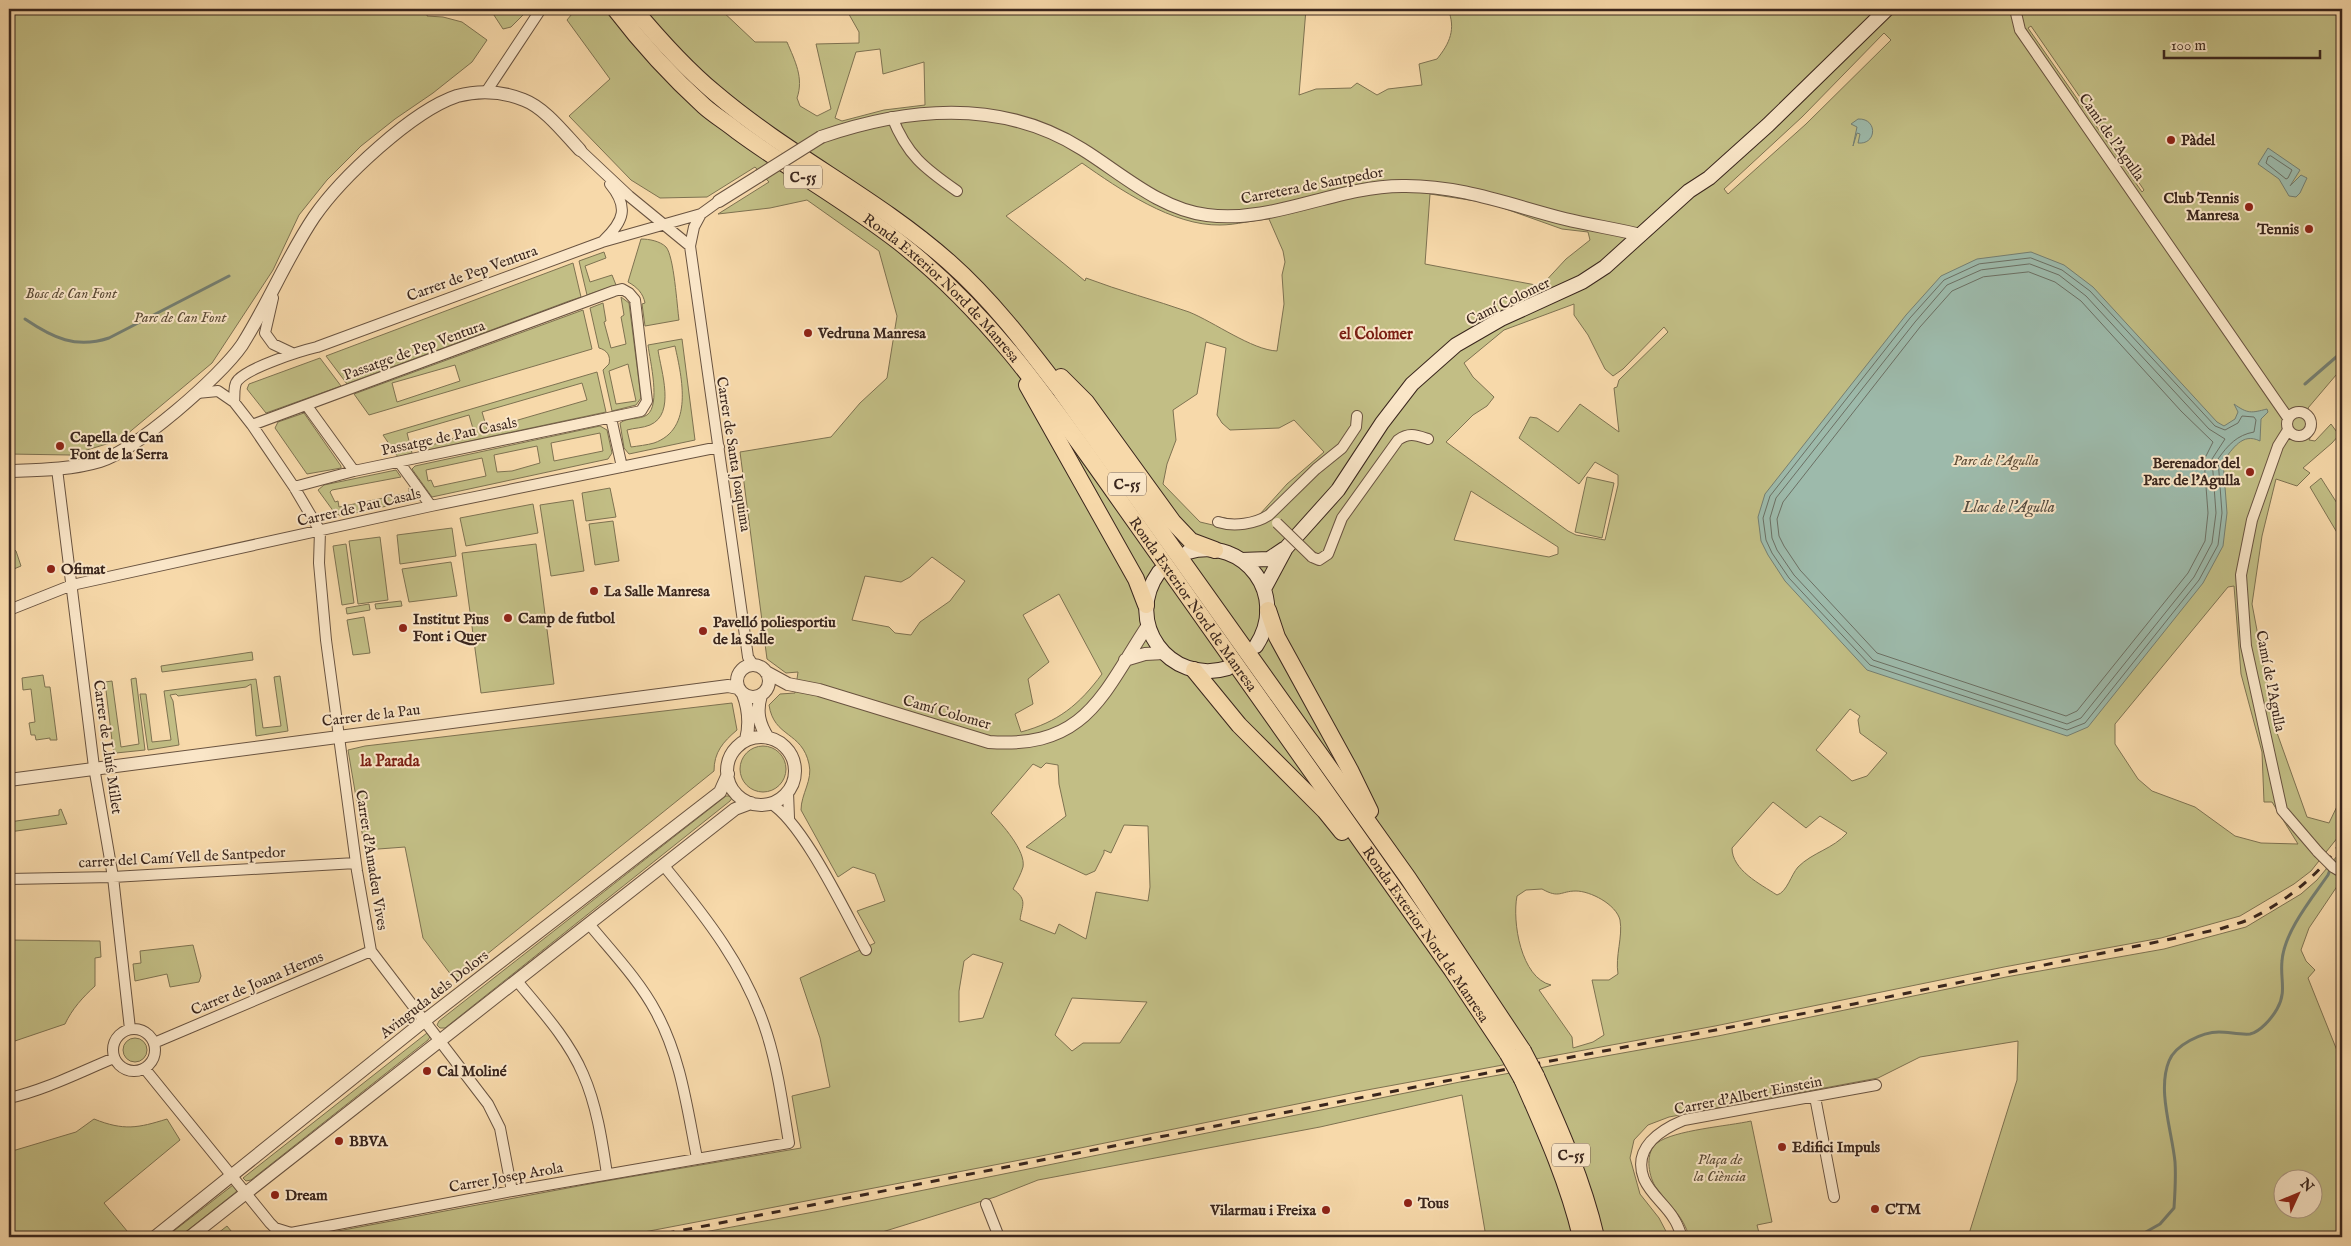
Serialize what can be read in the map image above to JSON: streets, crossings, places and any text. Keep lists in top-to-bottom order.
{
  "streets": {
    "highway": ["C-55", "Ronda Exterior Nord de Manresa"],
    "main road": ["Camí Colomer"],
    "street": [
      "Camí de l'Agulla",
      "Carretera de Santpedor",
      "Carrer de Pep Ventura",
      "Passatge de Pep Ventura",
      "Passatge de Pau Casals",
      "Carrer de Santa Joaquima",
      "Carrer de Pau Casals",
      "Carrer de la Pau",
      "Carrer de Lluís Millet",
      "carrer del Camí Vell de Santpedor",
      "Carrer d'Amadeu Vives",
      "Carrer de Joana Herms",
      "Avinguda dels Dolors",
      "Carrer d'Albert Einstein",
      "Carrer Josep Arola"
    ]
  },
  "crossings": [
    ["Carretera de Santpedor", "Carrer de Pep Ventura"],
    ["Carretera de Santpedor", "Camí Colomer"],
    ["Carretera de Santpedor", "Carrer de Santa Joaquima"],
    ["Camí Colomer", "Carrer de Santa Joaquima"],
    ["Camí Colomer", "Carrer de la Pau"],
    ["Passatge de Pep Ventura", "Passatge de Pau Casals"],
    ["Carrer de Santa Joaquima", "Carrer de Pau Casals"],
    ["Carrer de Santa Joaquima", "Carrer de la Pau"],
    ["Carrer de Pau Casals", "Carrer de Lluís Millet"],
    ["Carrer de Pau Casals", "Carrer d'Amadeu Vives"],
    ["Carrer de la Pau", "Carrer de Lluís Millet"],
    ["Carrer de la Pau", "Carrer d'Amadeu Vives"],
    ["Carrer de Lluís Millet", "carrer del Camí Vell de Santpedor"],
    ["Carrer de Lluís Millet", "Carrer de Joana Herms"],
    ["carrer del Camí Vell de Santpedor", "Carrer d'Amadeu Vives"],
    ["Carrer d'Amadeu Vives", "Carrer de Joana Herms"],
    ["Carrer d'Amadeu Vives", "Avinguda dels Dolors"],
    ["Carrer d'Amadeu Vives", "Carrer Josep Arola"]
  ],
  "districts": ["el Colomer", "la Parada"],
  "water": ["Llac de l'Agulla"],
  "parks": [
    "Bosc de Can Font",
    "Parc de Can Font",
    "Parc de l'Agulla",
    "Plaça de la Ciència"
  ],
  "places": [
    "Pàdel",
    "Club Tennis Manresa",
    "Tennis",
    "Vedruna Manresa",
    "Capella de Can Font de la Serra",
    "Berenador del Parc de l'Agulla",
    "Ofimat",
    "La Salle Manresa",
    "Camp de futbol",
    "Institut Pius Font i Quer",
    "Pavelló poliesportiu de la Salle",
    "Cal Moliné",
    "BBVA",
    "Edifici Impuls",
    "Dream",
    "Tous",
    "CTM",
    "Vilarmau i Freixa"
  ],
  "scale_bar": "100 m",
  "north": "top right"
}
